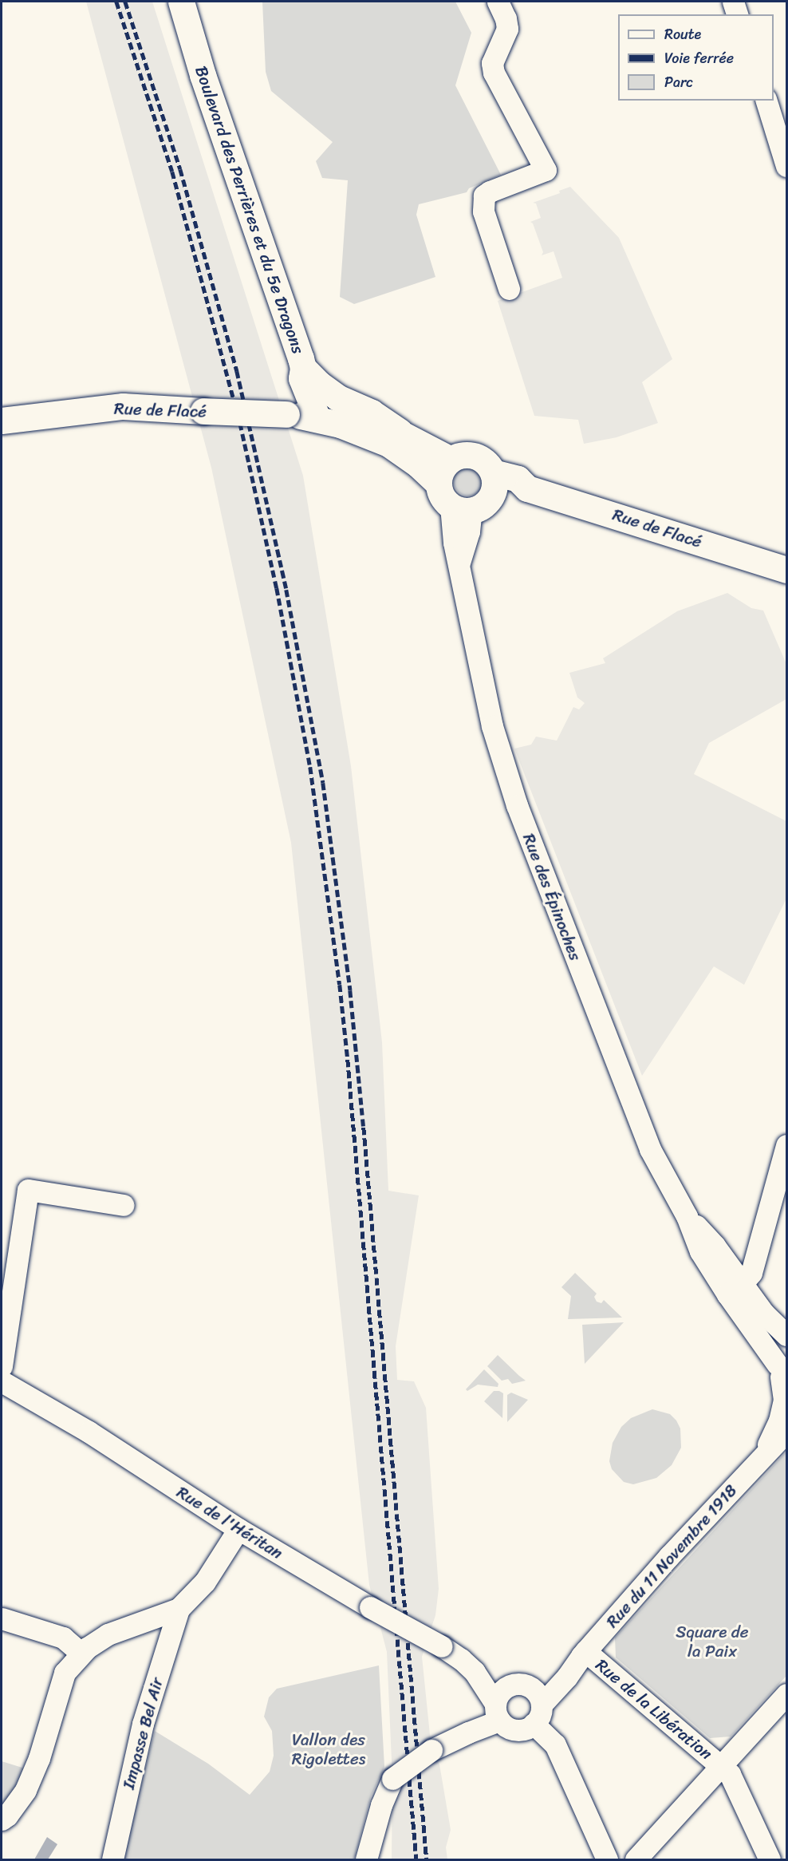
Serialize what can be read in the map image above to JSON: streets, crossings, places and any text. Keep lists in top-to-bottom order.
{
  "streets": {
    "main road": ["Boulevard des Perrières et du 5e Dragons", "Rue de Flacé"],
    "street": [
      "Rue des Épinoches",
      "Rue de l'Héritan",
      "Rue du 11 Novembre 1918",
      "Rue de la Libération",
      "Impasse Bel Air"
    ]
  },
  "crossings": [
    ["Boulevard des Perrières et du 5e Dragons", "Rue de Flacé"],
    ["Rue de Flacé", "Rue des Épinoches"],
    ["Rue des Épinoches", "Rue du 11 Novembre 1918"],
    ["Rue de l'Héritan", "Rue du 11 Novembre 1918"],
    ["Rue du 11 Novembre 1918", "Rue de la Libération"]
  ],
  "parks": ["Square de la Paix", "Vallon des Rigolettes"],
  "legend": ["Route", "Voie ferrée", "Parc"]
}
